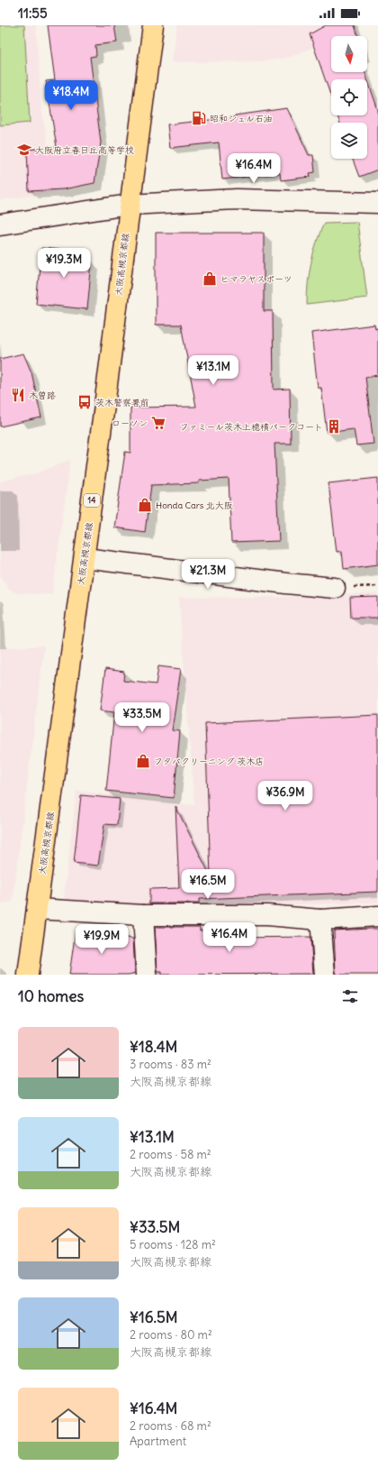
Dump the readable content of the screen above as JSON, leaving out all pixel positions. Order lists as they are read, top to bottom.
{
  "streets": {
    "main road": ["大阪高槻京都線", "14"]
  },
  "places": {
    "fuel station": ["昭和シェル石油"],
    "school or university": ["大阪府立春日丘高等学校"],
    "shop": ["ヒマラヤスポーツ", "Honda Cars 北大阪", "フタバクリーニング 茨木店"],
    "restaurant": ["木曽路"],
    "bus stop": ["茨木警察署前"],
    "supermarket": ["ローソン"],
    "building": ["ファミール茨木上穂積パークコート"]
  },
  "north": "bottom",
  "page": {
    "status": "11:55",
    "price": [
      "¥18.4M",
      "¥16.4M",
      "¥19.3M",
      "¥13.1M",
      "¥21.3M",
      "¥33.5M",
      "¥36.9M",
      "¥16.5M",
      "¥16.4M",
      "¥19.9M"
    ],
    "heading": "10 homes",
    "list": [
      {
        "name": "¥18.4M",
        "note": "3 rooms · 83 m² · 大阪高槻京都線"
      },
      {
        "name": "¥13.1M",
        "note": "2 rooms · 58 m² · 大阪高槻京都線"
      },
      {
        "name": "¥33.5M",
        "note": "5 rooms · 128 m² · 大阪高槻京都線"
      },
      {
        "name": "¥16.5M",
        "note": "2 rooms · 80 m² · 大阪高槻京都線"
      },
      {
        "name": "¥16.4M",
        "note": "2 rooms · 68 m² · Apartment"
      }
    ]
  }
}
